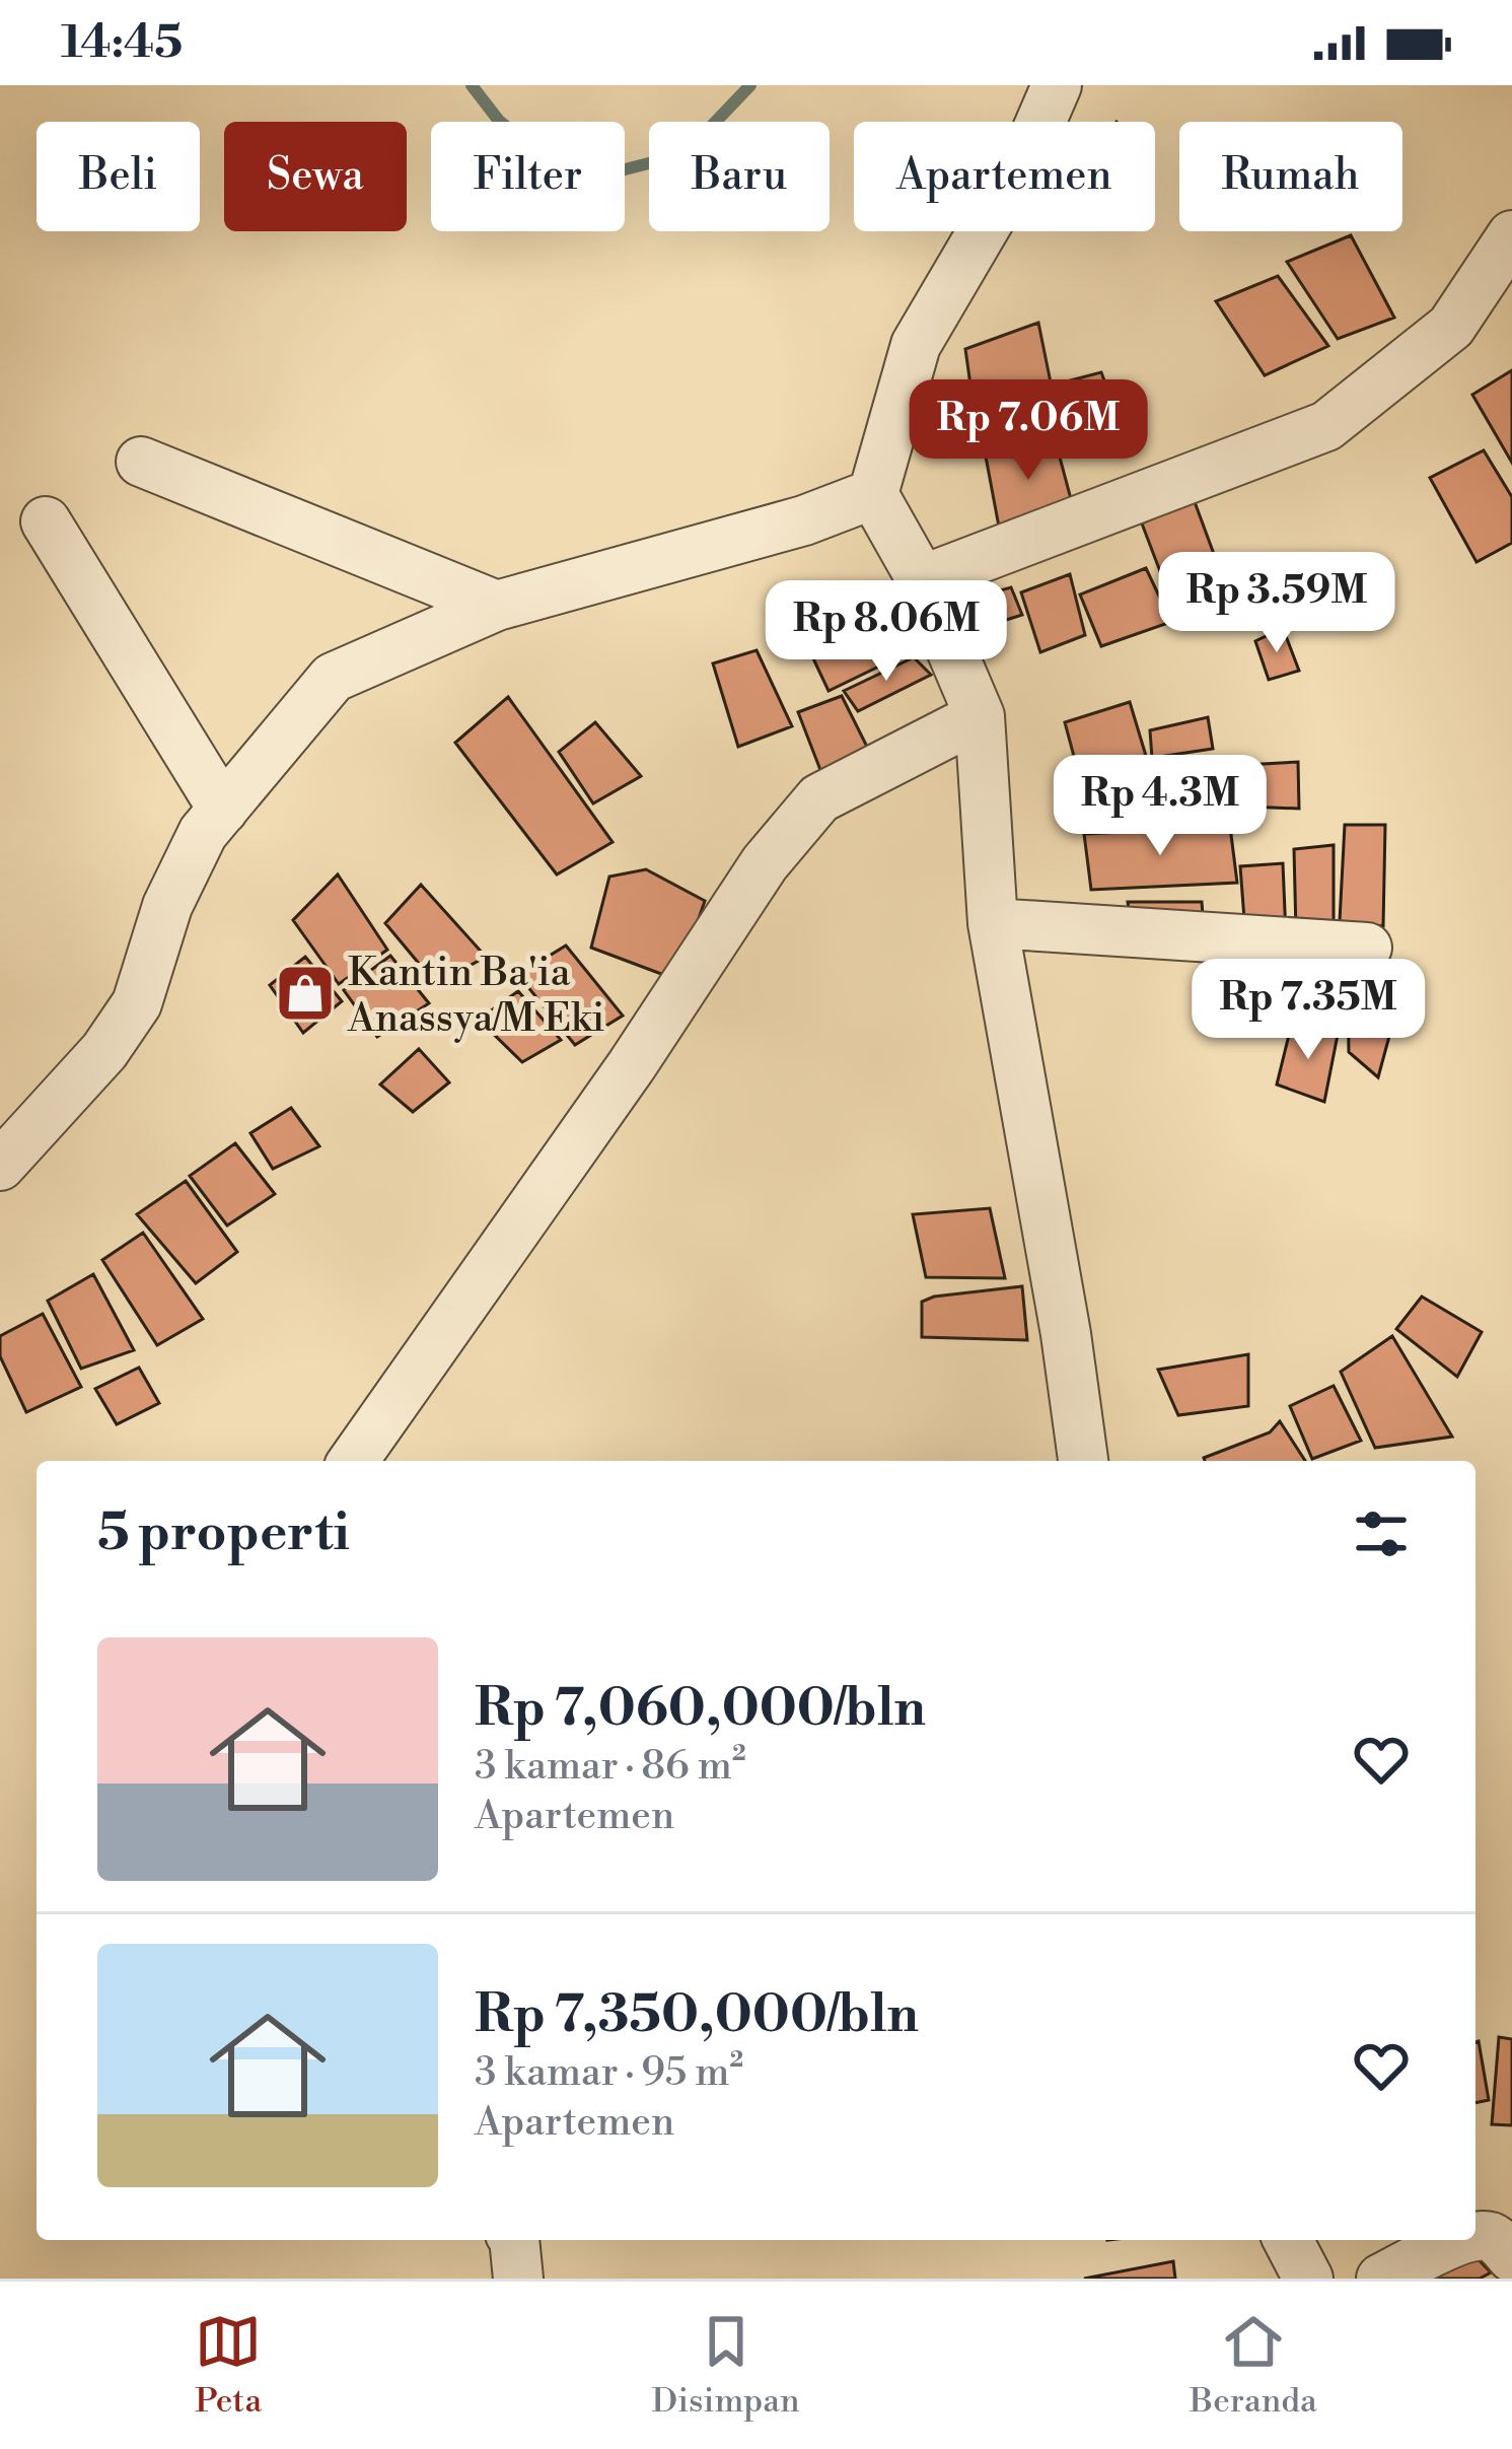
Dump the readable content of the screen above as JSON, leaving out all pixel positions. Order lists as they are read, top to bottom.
{
  "places": {
    "shop": ["Kantin Ba'ia Anassya/M Eki"]
  },
  "page": {
    "status": "14:45",
    "chip": [
      "Beli",
      "Sewa",
      "Filter",
      "Baru",
      "Apartemen",
      "Rumah"
    ],
    "price": [
      "Rp 7.06M",
      "Rp 3.59M",
      "Rp 8.06M",
      "Rp 4.3M",
      "Rp 7.35M"
    ],
    "heading": "5 properti",
    "list": [
      {
        "name": "Rp 7,060,000/bln",
        "note": "3 kamar · 86 m² · Apartemen"
      },
      {
        "name": "Rp 7,350,000/bln",
        "note": "3 kamar · 95 m² · Apartemen"
      }
    ],
    "tabs": ["Peta", "Disimpan", "Beranda"]
  }
}
